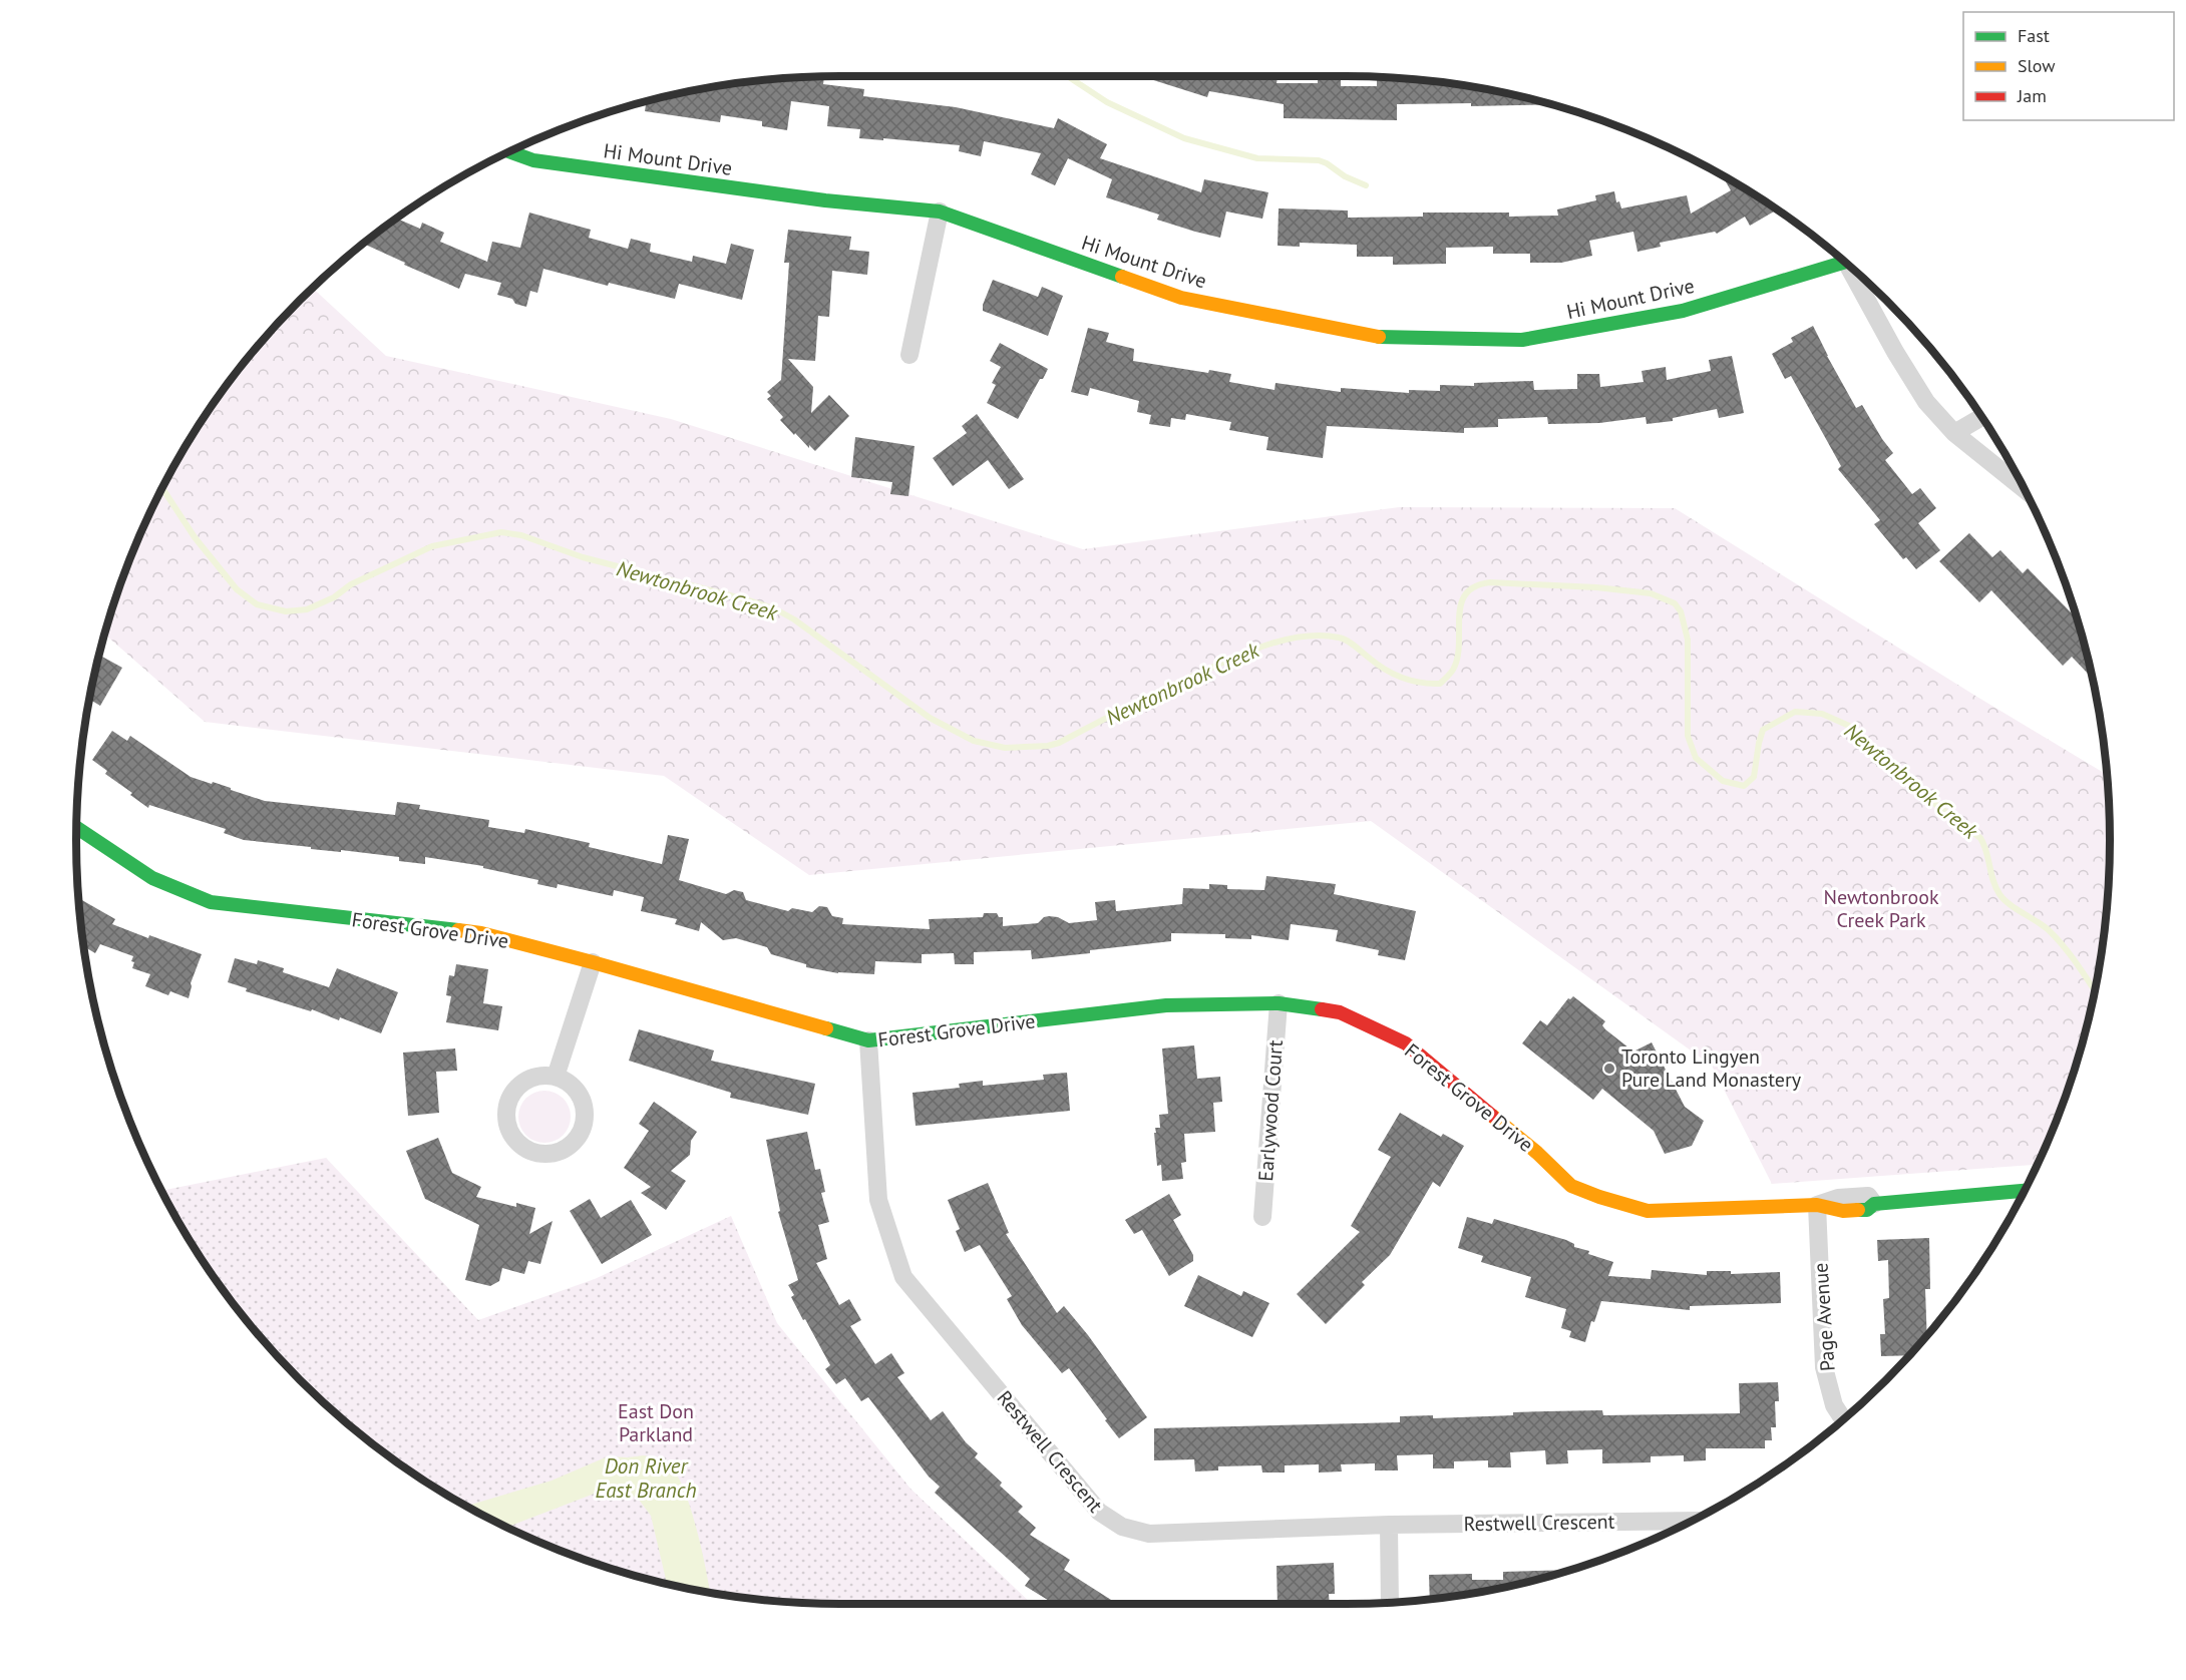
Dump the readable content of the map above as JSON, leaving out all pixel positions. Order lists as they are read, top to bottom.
{
  "streets": {
    "street": [
      "Hi Mount Drive",
      "Forest Grove Drive",
      "Earlywood Court",
      "Page Avenue",
      "Restwell Crescent"
    ]
  },
  "crossings": [
    ["Forest Grove Drive", "Earlywood Court"],
    ["Forest Grove Drive", "Page Avenue"],
    ["Forest Grove Drive", "Restwell Crescent"]
  ],
  "water": ["Newtonbrook Creek", "Don River East Branch"],
  "parks": ["Newtonbrook Creek Park", "East Don Parkland"],
  "places": ["Toronto Lingyen Pure Land Monastery"],
  "legend": ["Fast", "Slow", "Jam"]
}
